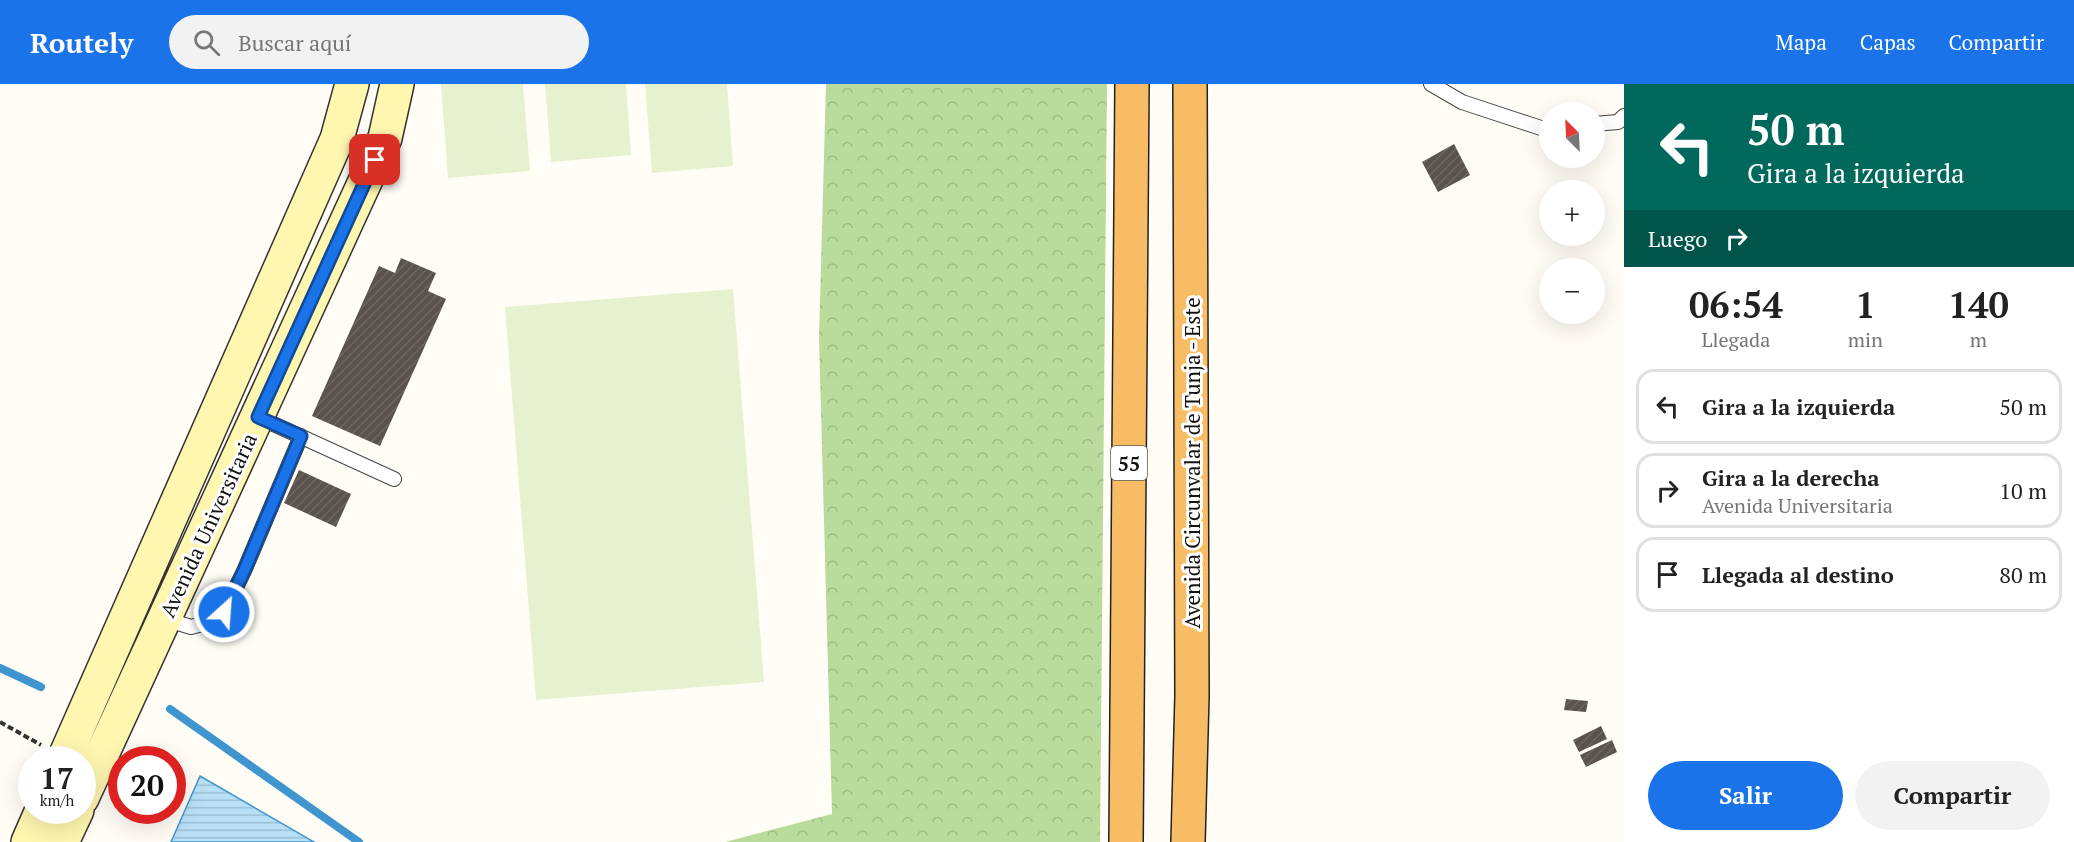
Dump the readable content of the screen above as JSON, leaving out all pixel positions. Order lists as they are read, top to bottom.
{
  "streets": {
    "highway": ["55", "Avenida Circunvalar de Tunja - Este"],
    "main road": ["Avenida Universitaria"]
  },
  "north": "top left",
  "page": {
    "header": "Routely",
    "search": "Buscar aquí",
    "nav": ["Mapa", "Capas", "Compartir"],
    "turn": ["50 m", "Gira a la izquierda"],
    "map_buttons": ["+", "−"],
    "then": "Luego",
    "eta": [
      "06:54",
      "Llegada",
      "1",
      "min",
      "140",
      "m"
    ],
    "list": [
      {
        "name": "Gira a la izquierda",
        "value": "50 m"
      },
      {
        "name": "Gira a la derecha",
        "note": "Avenida Universitaria",
        "value": "10 m"
      },
      {
        "name": "Llegada al destino",
        "value": "80 m"
      }
    ],
    "speed": "17 km/h",
    "limit": "20",
    "buttons": ["Salir", "Compartir"]
  }
}
